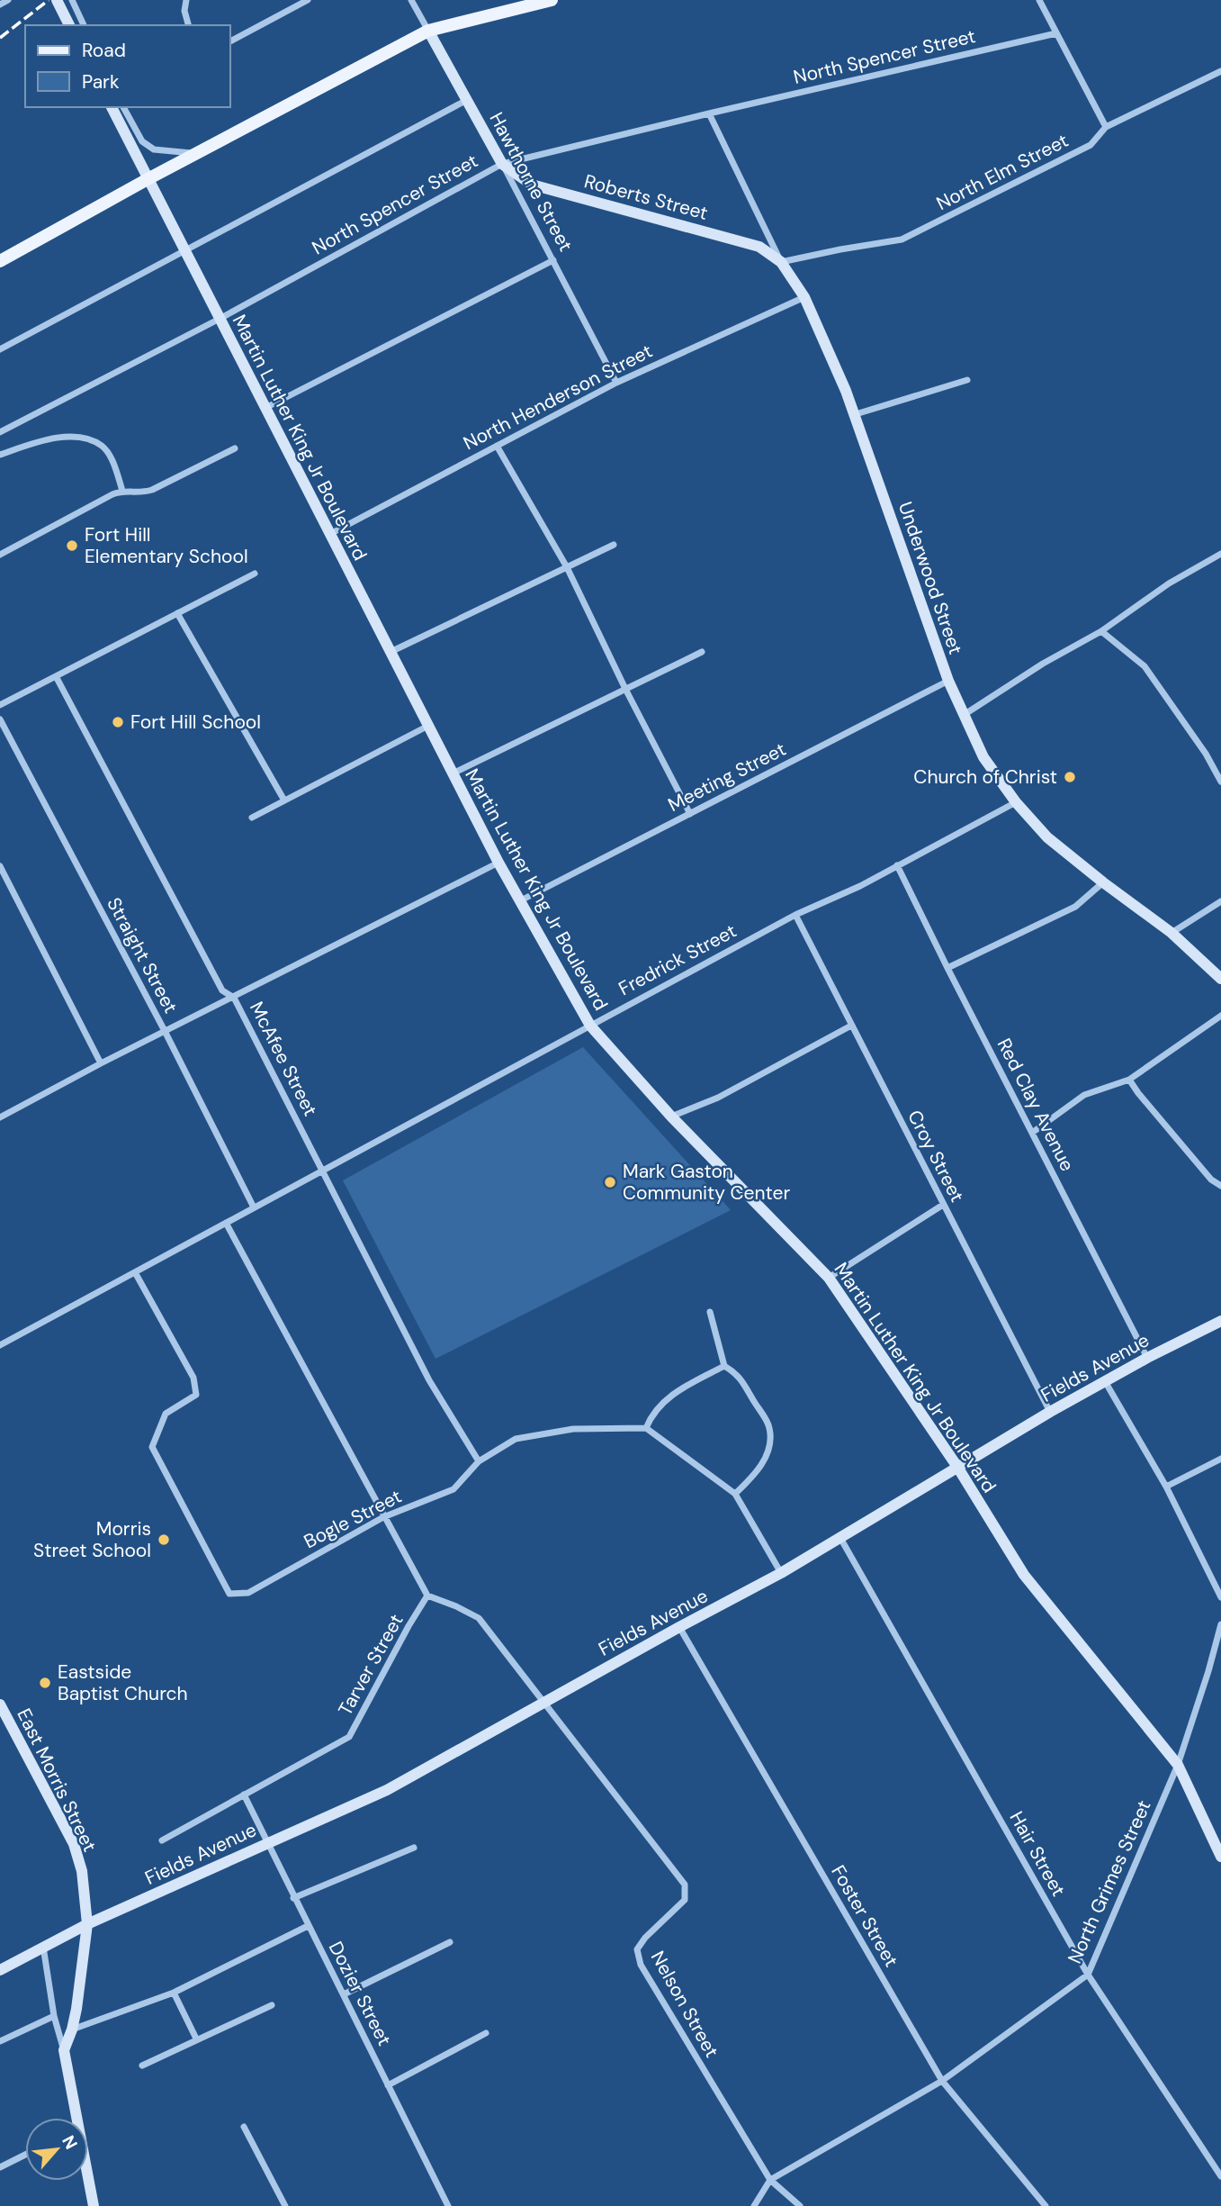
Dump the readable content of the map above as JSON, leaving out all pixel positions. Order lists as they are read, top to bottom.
{
  "streets": {
    "street": [
      "North Spencer Street",
      "North Elm Street",
      "Hawthorne Street",
      "Roberts Street",
      "North Henderson Street",
      "Martin Luther King Jr Boulevard",
      "Underwood Street",
      "Meeting Street",
      "Straight Street",
      "Fredrick Street",
      "McAfee Street",
      "Red Clay Avenue",
      "Croy Street",
      "Fields Avenue",
      "Bogle Street",
      "Tarver Street",
      "East Morris Street",
      "Hair Street",
      "North Grimes Street",
      "Foster Street",
      "Dozier Street",
      "Nelson Street"
    ]
  },
  "crossings": [
    ["North Spencer Street", "Hawthorne Street"],
    ["North Spencer Street", "Roberts Street"],
    ["North Spencer Street", "Martin Luther King Jr Boulevard"],
    ["North Spencer Street", "Underwood Street"],
    ["North Elm Street", "Roberts Street"],
    ["North Elm Street", "Underwood Street"],
    ["Hawthorne Street", "Roberts Street"],
    ["Hawthorne Street", "North Henderson Street"],
    ["Roberts Street", "Underwood Street"],
    ["North Henderson Street", "Martin Luther King Jr Boulevard"],
    ["North Henderson Street", "Underwood Street"],
    ["Martin Luther King Jr Boulevard", "Meeting Street"],
    ["Martin Luther King Jr Boulevard", "Fredrick Street"],
    ["Martin Luther King Jr Boulevard", "Fields Avenue"],
    ["Martin Luther King Jr Boulevard", "North Grimes Street"],
    ["Underwood Street", "Meeting Street"],
    ["Underwood Street", "Fredrick Street"],
    ["Straight Street", "Fredrick Street"],
    ["Fredrick Street", "McAfee Street"],
    ["Fredrick Street", "Red Clay Avenue"],
    ["Fredrick Street", "Croy Street"],
    ["Fredrick Street", "Bogle Street"],
    ["McAfee Street", "Bogle Street"],
    ["Red Clay Avenue", "Fields Avenue"],
    ["Croy Street", "Fields Avenue"],
    ["Fields Avenue", "East Morris Street"],
    ["Fields Avenue", "Hair Street"],
    ["Fields Avenue", "Foster Street"],
    ["Fields Avenue", "Dozier Street"],
    ["Fields Avenue", "Nelson Street"],
    ["Tarver Street", "Dozier Street"],
    ["Hair Street", "North Grimes Street"],
    ["North Grimes Street", "Foster Street"],
    ["North Grimes Street", "Nelson Street"]
  ],
  "places": [
    "Fort Hill Elementary School",
    "Fort Hill School",
    "Church of Christ",
    "Mark Gaston Community Center",
    "Morris Street School",
    "Eastside Baptist Church"
  ],
  "legend": ["Road", "Park"],
  "north": "top right"
}
